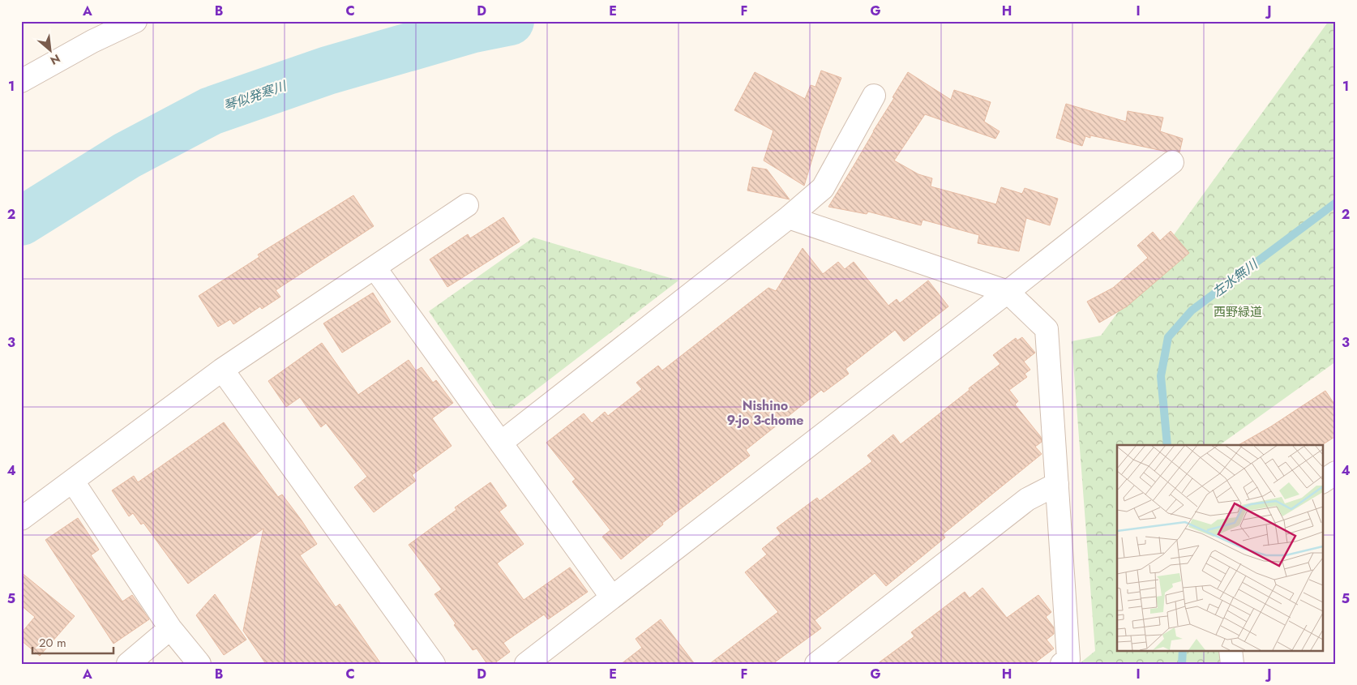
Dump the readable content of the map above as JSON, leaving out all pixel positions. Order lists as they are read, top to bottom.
{
  "districts": ["Nishino 9-jo 3-chome"],
  "water": ["琴似発寒川", "左水無川"],
  "parks": ["西野緑道"],
  "scale_bar": "20 m",
  "north": "bottom right",
  "grid": {
    "columns": [
      "A",
      "B",
      "C",
      "D",
      "E",
      "F",
      "G",
      "H",
      "I",
      "J"
    ],
    "rows": [
      "1",
      "2",
      "3",
      "4",
      "5"
    ]
  }
}
